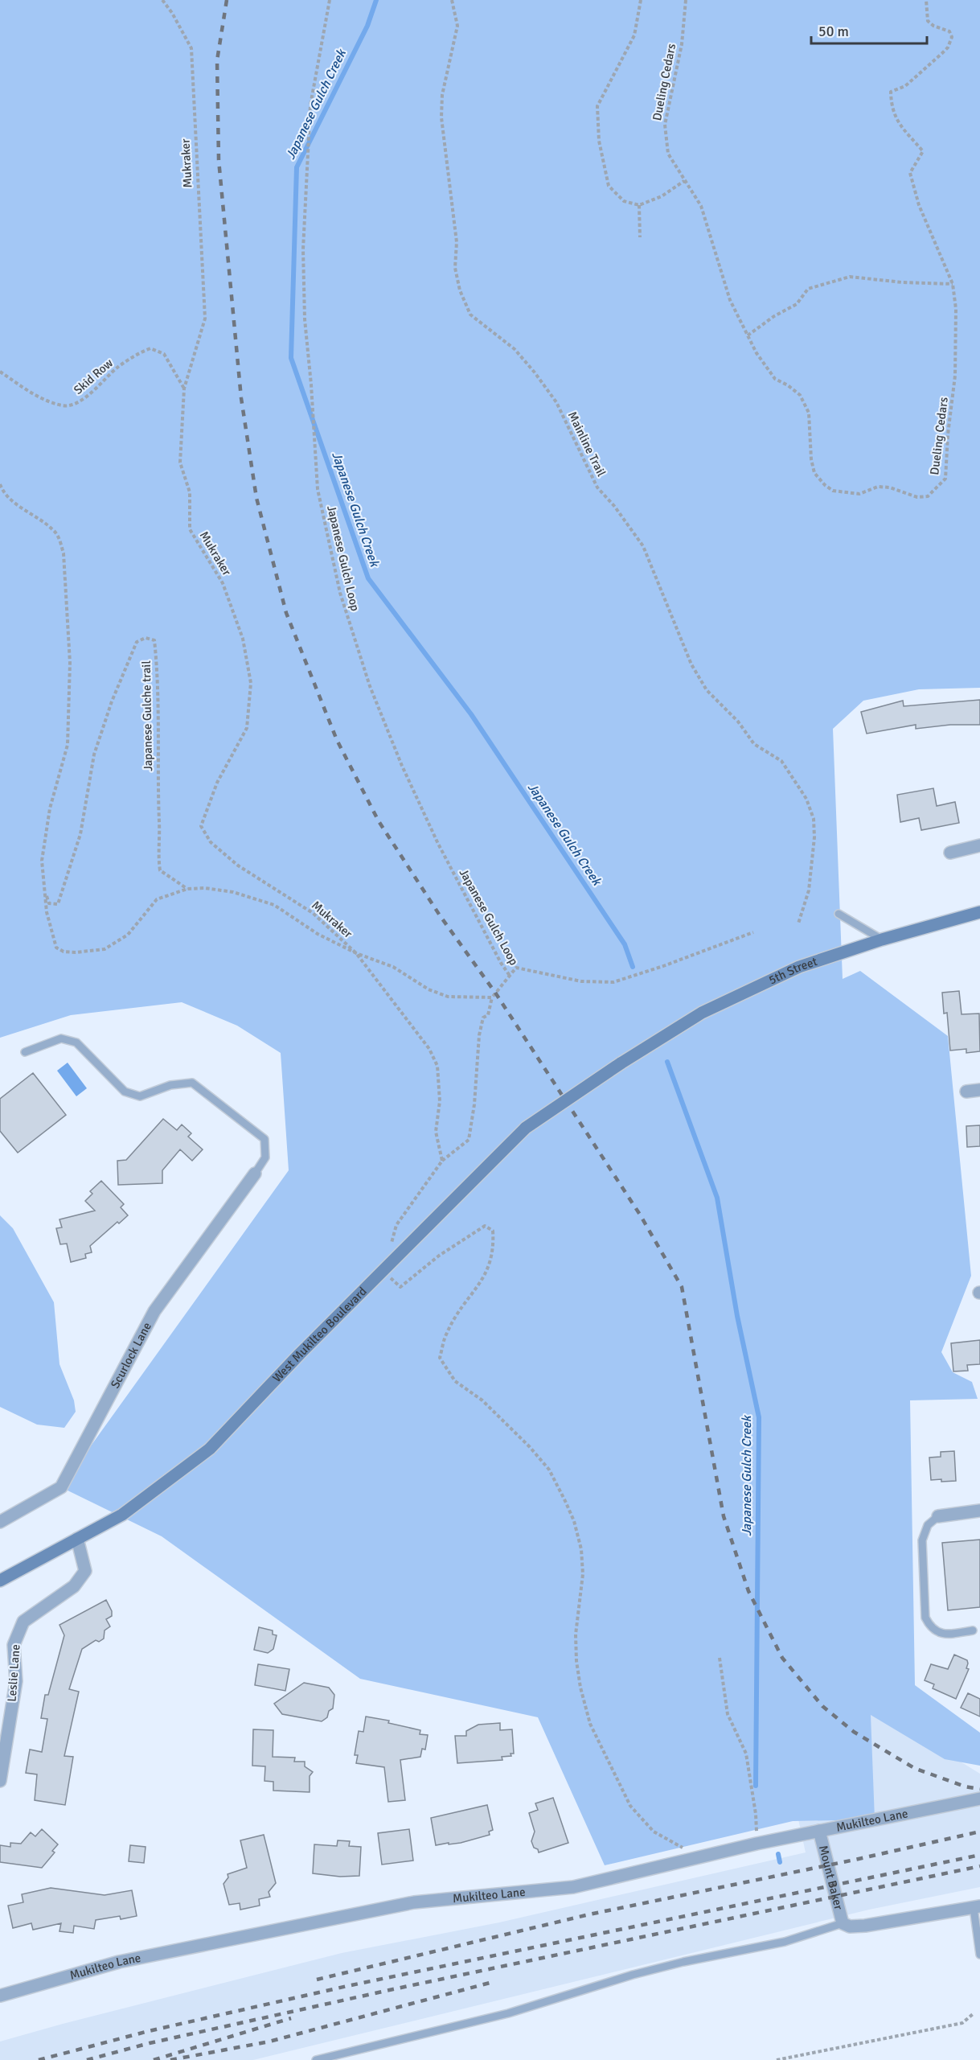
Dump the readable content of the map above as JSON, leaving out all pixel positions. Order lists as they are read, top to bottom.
{
  "streets": {
    "main road": ["5th Street", "West Mukilteo Boulevard"],
    "street": [
      "Scurlock Lane",
      "Leslie Lane",
      "Mukilteo Lane",
      "Mount Baker"
    ],
    "path": [
      "Dueling Cedars",
      "Mukraker",
      "Skid Row",
      "Mainline Trail",
      "Japanese Gulch Loop",
      "Japanese Gulche trail"
    ]
  },
  "crossings": [
    ["Mukraker", "Skid Row"],
    ["5th Street", "West Mukilteo Boulevard"],
    ["West Mukilteo Boulevard", "Leslie Lane"],
    ["Mukilteo Lane", "Mount Baker"]
  ],
  "water": ["Japanese Gulch Creek"],
  "scale_bar": "50 m"
}
